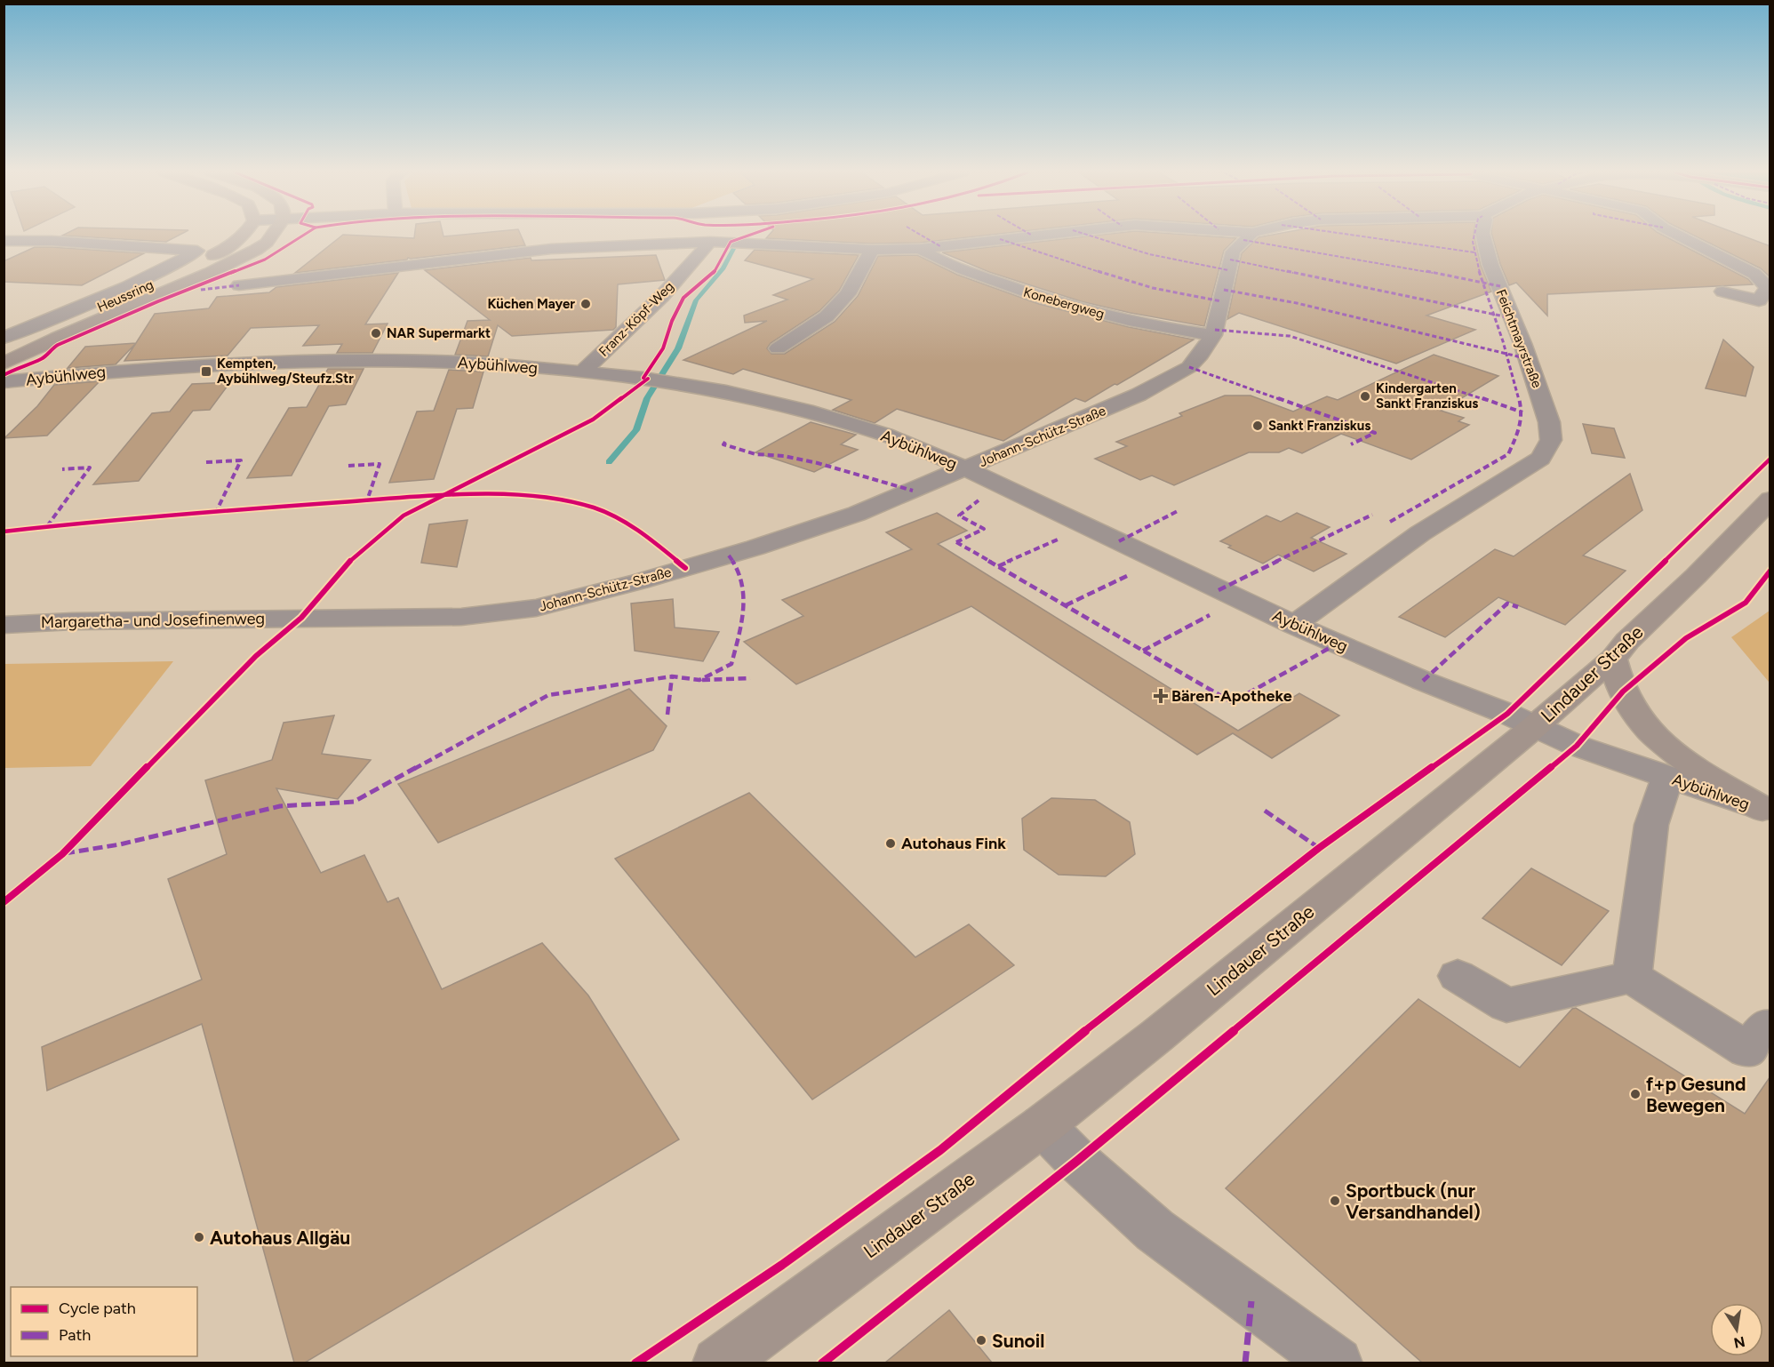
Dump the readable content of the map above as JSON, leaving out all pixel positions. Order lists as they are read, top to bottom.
{
  "streets": {
    "main road": ["Heussring", "Lindauer Straße"],
    "street": [
      "Konebergweg",
      "Franz-Köpf-Weg",
      "Feichtmayrstraße",
      "Aybühlweg",
      "Johann-Schütz-Straße",
      "Margaretha- und Josefinenweg"
    ]
  },
  "crossings": [
    ["Konebergweg", "Johann-Schütz-Straße"],
    ["Franz-Köpf-Weg", "Aybühlweg"],
    ["Feichtmayrstraße", "Aybühlweg"],
    ["Aybühlweg", "Johann-Schütz-Straße"],
    ["Aybühlweg", "Lindauer Straße"],
    ["Johann-Schütz-Straße", "Margaretha- und Josefinenweg"]
  ],
  "places": {
    "other": [
      "Küchen Mayer",
      "NAR Supermarkt",
      "Kindergarten Sankt Franziskus",
      "Sankt Franziskus",
      "Autohaus Fink",
      "f+p Gesund Bewegen",
      "Sportbuck (nur Versandhandel)",
      "Autohaus Allgäu",
      "Sunoil"
    ],
    "transit": ["Kempten, Aybühlweg/Steufz.Str"],
    "health": ["Bären-Apotheke"]
  },
  "legend": ["Cycle path", "Path"],
  "north": "bottom"
}
